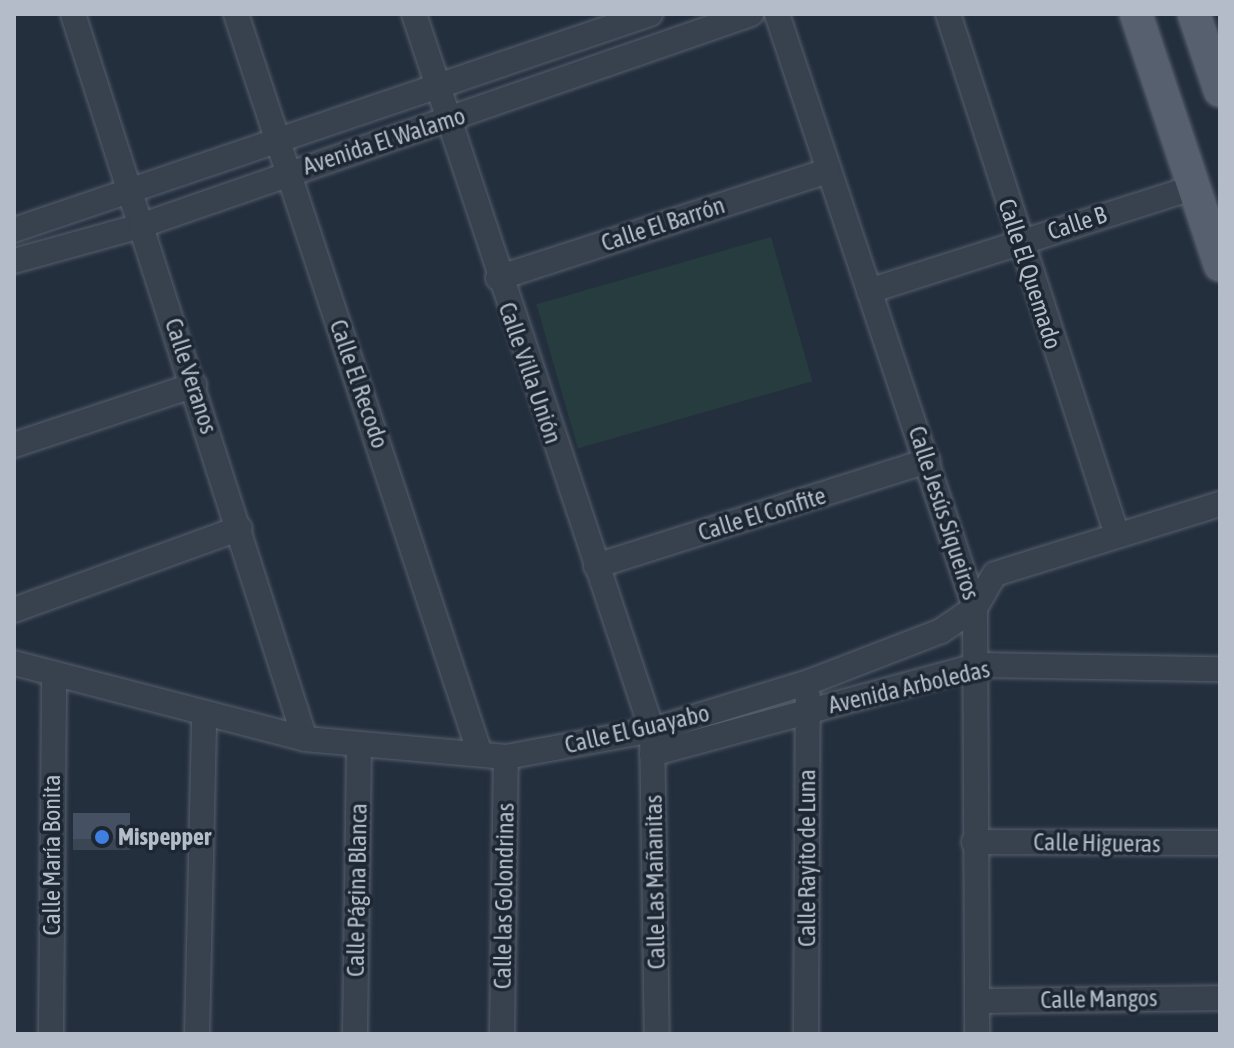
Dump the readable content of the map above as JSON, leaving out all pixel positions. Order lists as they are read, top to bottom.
{
  "streets": {
    "street": [
      "Avenida El Walamo",
      "Calle B",
      "Calle El Barrón",
      "Calle El Quemado",
      "Calle Villa Unión",
      "Calle Veranos",
      "Calle El Recodo",
      "Calle Jesús Siqueiros",
      "Calle El Confite",
      "Avenida Arboledas",
      "Calle El Guayabo",
      "Calle Higueras",
      "Calle María Bonita",
      "Calle Rayito de Luna",
      "Calle Las Mañanitas",
      "Calle Página Blanca",
      "Calle las Golondrinas",
      "Calle Mangos"
    ]
  },
  "crossings": [
    ["Avenida El Walamo", "Calle Villa Unión"],
    ["Avenida El Walamo", "Calle Veranos"],
    ["Avenida El Walamo", "Calle El Recodo"],
    ["Calle B", "Calle El Quemado"],
    ["Calle B", "Calle Jesús Siqueiros"],
    ["Calle El Barrón", "Calle Villa Unión"],
    ["Calle El Barrón", "Calle Jesús Siqueiros"],
    ["Calle El Quemado", "Calle El Guayabo"],
    ["Calle Villa Unión", "Calle El Confite"],
    ["Calle Villa Unión", "Calle El Guayabo"],
    ["Calle Villa Unión", "Calle Las Mañanitas"],
    ["Calle Veranos", "Calle El Guayabo"],
    ["Calle El Recodo", "Calle El Guayabo"],
    ["Calle Jesús Siqueiros", "Calle El Confite"],
    ["Calle Jesús Siqueiros", "Avenida Arboledas"],
    ["Calle Jesús Siqueiros", "Calle El Guayabo"],
    ["Calle Jesús Siqueiros", "Calle Higueras"],
    ["Calle Jesús Siqueiros", "Calle Mangos"],
    ["Avenida Arboledas", "Calle Rayito de Luna"],
    ["Avenida Arboledas", "Calle Las Mañanitas"],
    ["Calle El Guayabo", "Calle María Bonita"],
    ["Calle El Guayabo", "Calle Rayito de Luna"],
    ["Calle El Guayabo", "Calle Las Mañanitas"],
    ["Calle El Guayabo", "Calle Página Blanca"],
    ["Calle El Guayabo", "Calle las Golondrinas"]
  ],
  "places": ["Mispepper"]
}
